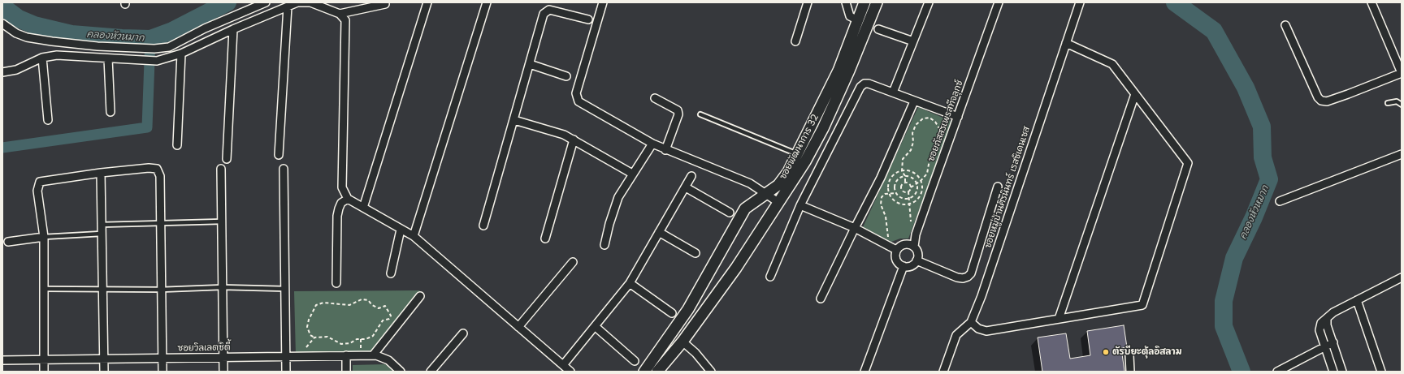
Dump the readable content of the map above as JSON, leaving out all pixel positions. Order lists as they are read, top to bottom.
{
  "streets": {
    "street": [
      "ซอยภัสสรเพรสทีจลุกซ์",
      "ซอยพัฒนาการ 32",
      "ซอยหมู่บ้านศิรนินทร์ เรสซิเดนเซส",
      "ซอยวิลเลตซิตี้"
    ]
  },
  "water": ["คลองหัวหมาก"],
  "places": ["ตัรบียะตุ้ลอิสลาม"]
}
